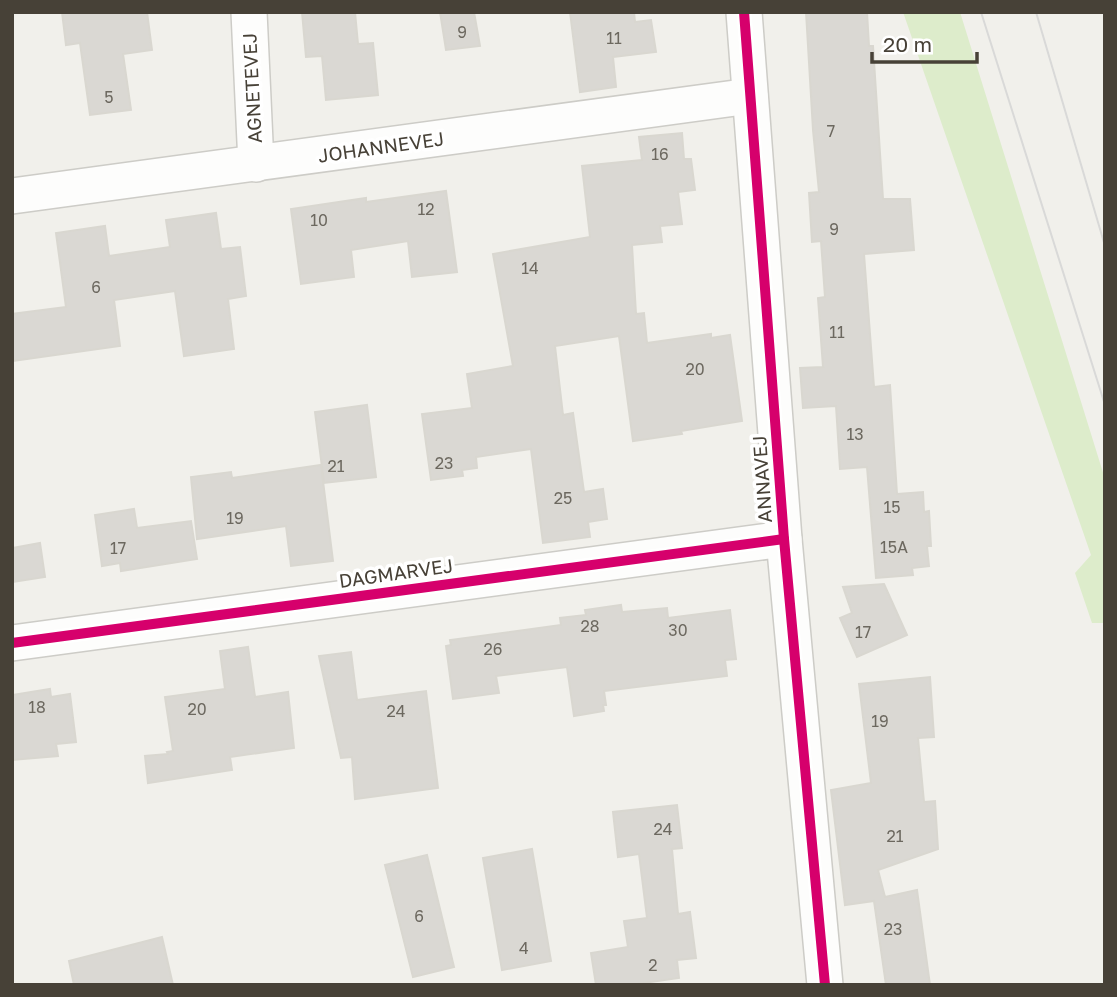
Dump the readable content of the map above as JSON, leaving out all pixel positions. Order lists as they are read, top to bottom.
{
  "streets": {
    "street": [
      "AGNETEVEJ",
      "JOHANNEVEJ",
      "ANNAVEJ",
      "DAGMARVEJ"
    ]
  },
  "crossings": [
    ["AGNETEVEJ", "JOHANNEVEJ"],
    ["JOHANNEVEJ", "ANNAVEJ"],
    ["ANNAVEJ", "DAGMARVEJ"]
  ],
  "house_numbers": [
    "9",
    "11",
    "5",
    "7",
    "16",
    "12",
    "10",
    "9",
    "14",
    "6",
    "11",
    "20",
    "13",
    "23",
    "21",
    "25",
    "15",
    "19",
    "15A",
    "17",
    "28",
    "30",
    "17",
    "26",
    "18",
    "20",
    "24",
    "19",
    "24",
    "21",
    "6",
    "23",
    "4",
    "2"
  ],
  "scale_bar": "20 m"
}
